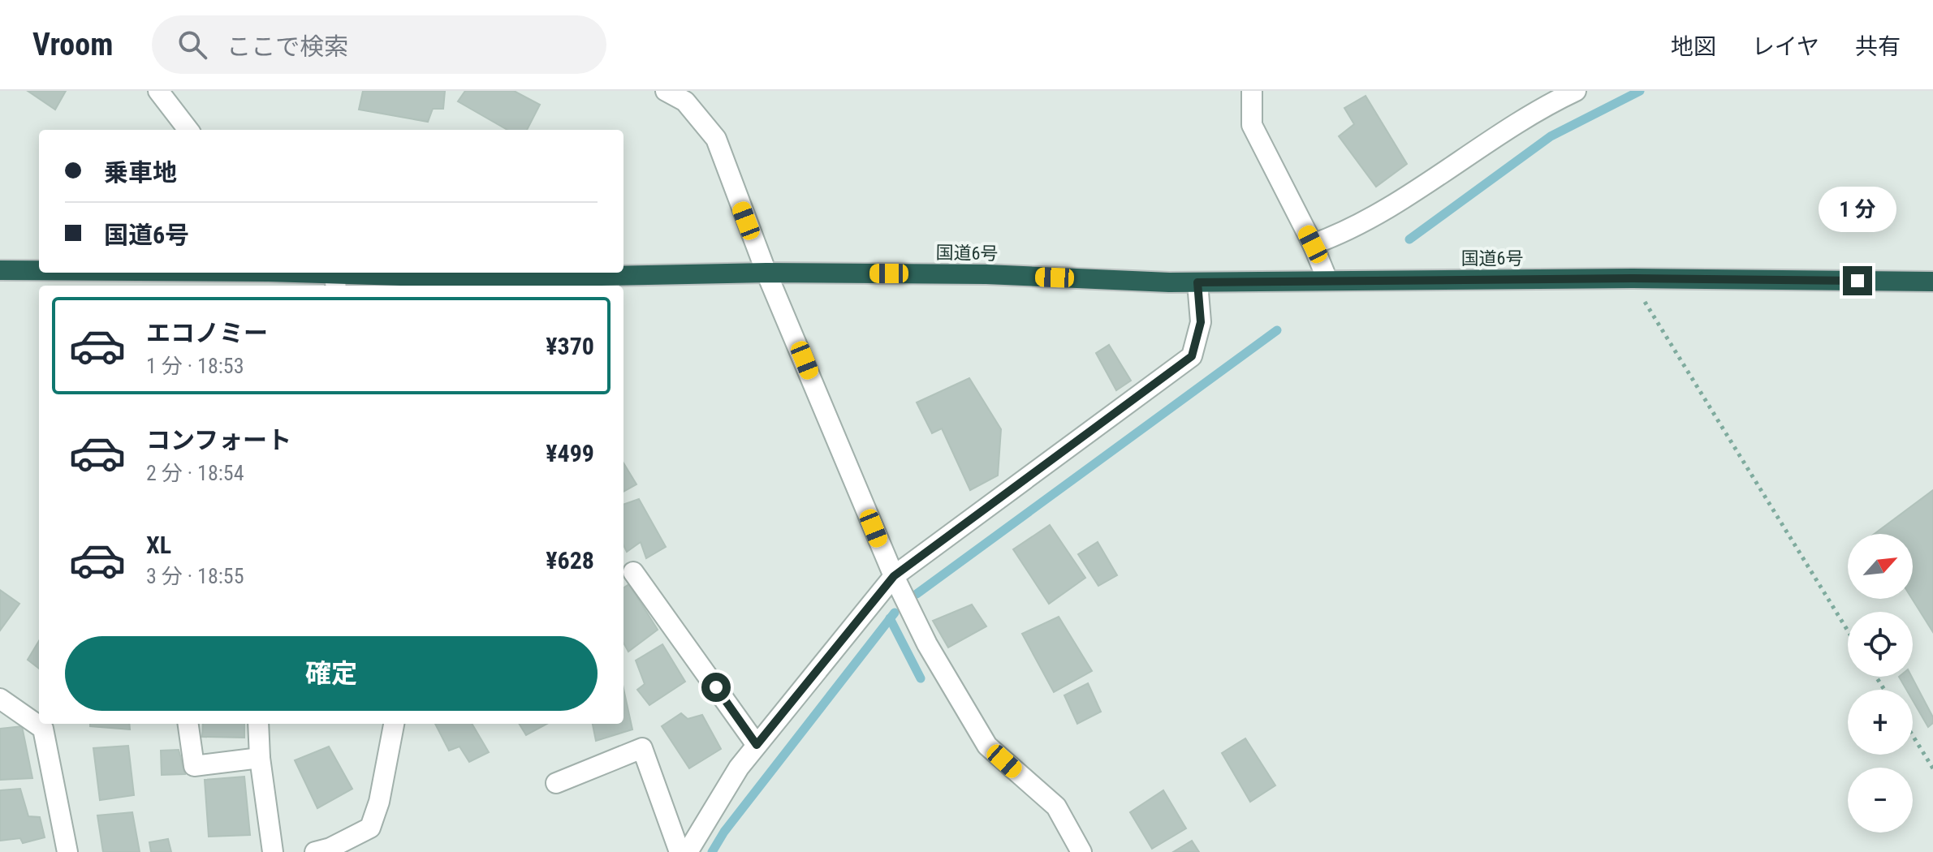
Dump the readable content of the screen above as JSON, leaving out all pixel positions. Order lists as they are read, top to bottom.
{
  "streets": {
    "highway": ["国道6号"]
  },
  "north": "top right",
  "page": {
    "header": "Vroom",
    "search": "ここで検索",
    "nav": ["地図", "レイヤ", "共有"],
    "banner": ["乗車地", "国道6号"],
    "bubble": "1 分",
    "list": [
      {
        "name": "エコノミー",
        "note": "1 分 · 18:53",
        "value": "¥370"
      },
      {
        "name": "コンフォート",
        "note": "2 分 · 18:54",
        "value": "¥499"
      },
      {
        "name": "XL",
        "note": "3 分 · 18:55",
        "value": "¥628"
      }
    ],
    "map_buttons": ["+", "−"],
    "buttons": "確定"
  }
}
